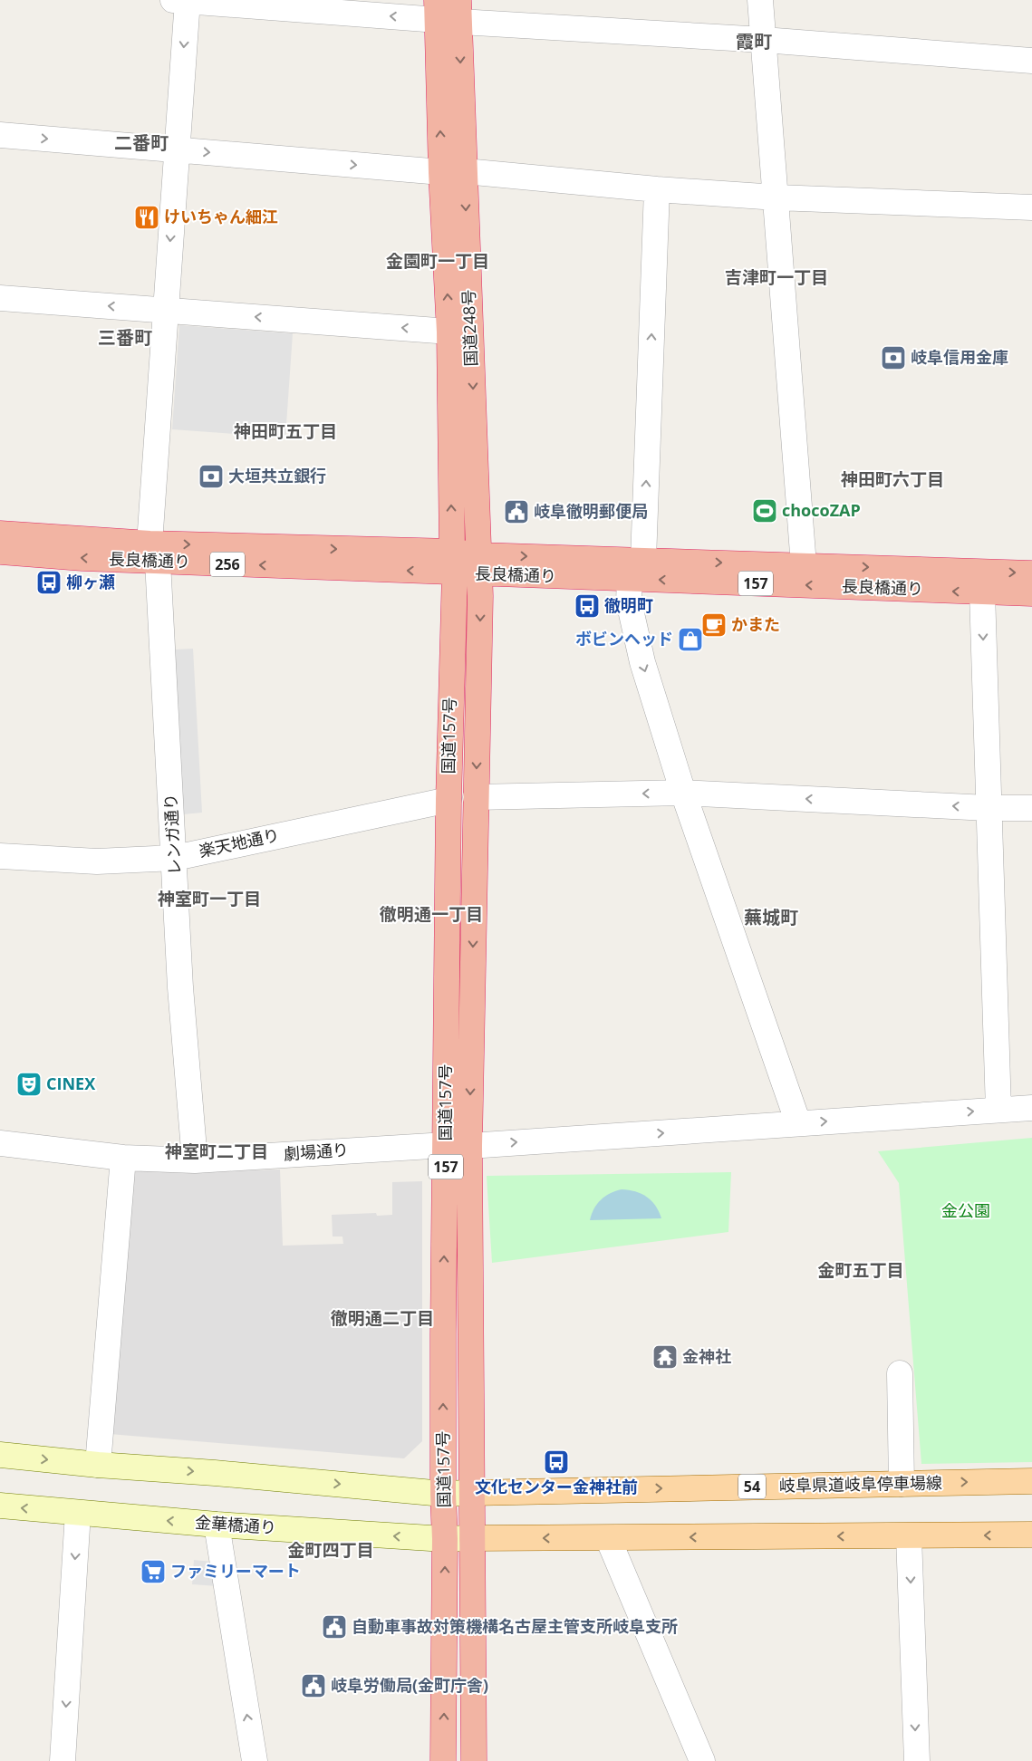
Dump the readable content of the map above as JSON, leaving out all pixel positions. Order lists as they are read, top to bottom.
{
  "streets": {
    "highway": [
      "国道248号",
      "長良橋通り",
      "256",
      "157",
      "国道157号"
    ],
    "main road": ["岐阜県道岐阜停車場線", "54", "金華橋通り"],
    "street": ["レンガ通り", "楽天地通り", "劇場通り"]
  },
  "crossings": [
    ["国道248号", "長良橋通り"],
    ["国道248号", "国道157号"],
    ["長良橋通り", "国道157号"],
    ["長良橋通り", "レンガ通り"],
    ["国道157号", "楽天地通り"],
    ["国道157号", "劇場通り"],
    ["国道157号", "岐阜県道岐阜停車場線"],
    ["国道157号", "金華橋通り"],
    ["レンガ通り", "楽天地通り"],
    ["レンガ通り", "劇場通り"]
  ],
  "one_way": ["劇場通り"],
  "districts": [
    "霞町",
    "二番町",
    "金園町一丁目",
    "吉津町一丁目",
    "三番町",
    "神田町五丁目",
    "神田町六丁目",
    "神室町一丁目",
    "徹明通一丁目",
    "蕪城町",
    "神室町二丁目",
    "金町五丁目",
    "徹明通二丁目",
    "金町四丁目"
  ],
  "parks": ["金公園"],
  "places": {
    "restaurant": ["けいちゃん細江"],
    "bank": ["岐阜信用金庫", "大垣共立銀行"],
    "sports": ["chocoZAP"],
    "public building": ["岐阜徹明郵便局", "自動車事故対策機構名古屋主管支所岐阜支所", "岐阜労働局(金町庁舎)"],
    "bus stop": ["柳ヶ瀬", "徹明町", "文化センター金神社前"],
    "cafe": ["かまた"],
    "shop": ["ボビンヘッド"],
    "theatre": ["CINEX"],
    "temple": ["金神社"],
    "supermarket": ["ファミリーマート"]
  }
}
